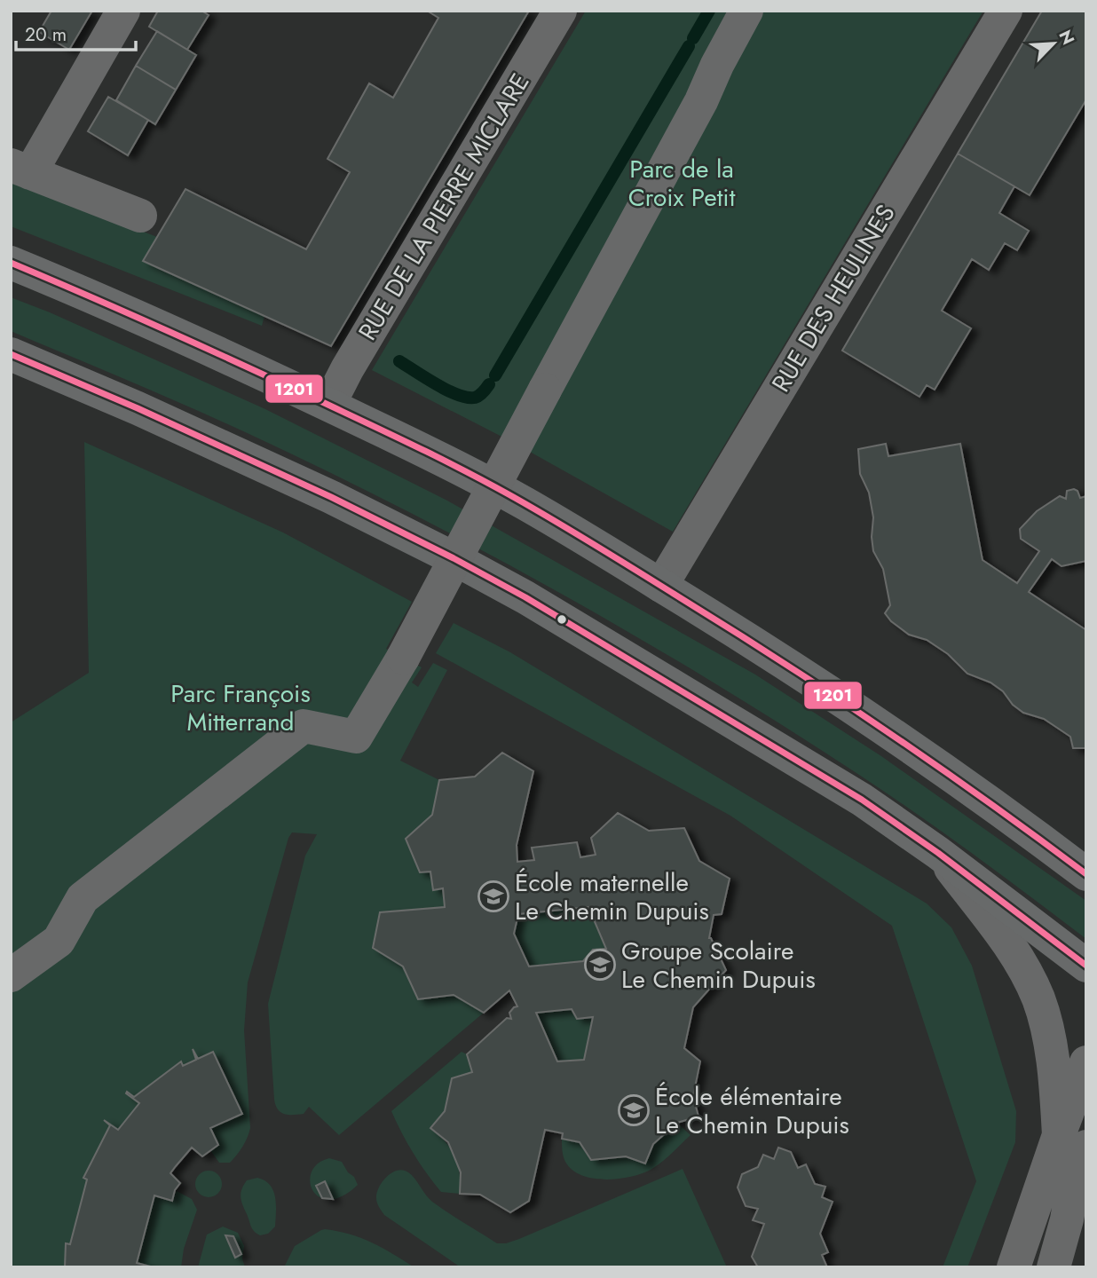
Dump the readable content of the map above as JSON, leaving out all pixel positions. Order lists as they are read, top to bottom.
{
  "streets": {
    "street": ["RUE DE LA PIERRE MICLARE", "RUE DES HEULINES"]
  },
  "parks": ["Parc de la Croix Petit", "Parc François Mitterrand"],
  "places": {
    "school or university": ["École maternelle Le Chemin Dupuis", "Groupe Scolaire Le Chemin Dupuis", "École élémentaire Le Chemin Dupuis"]
  },
  "lines": ["transit line 1201"],
  "scale_bar": "20 m",
  "north": "top right"
}
